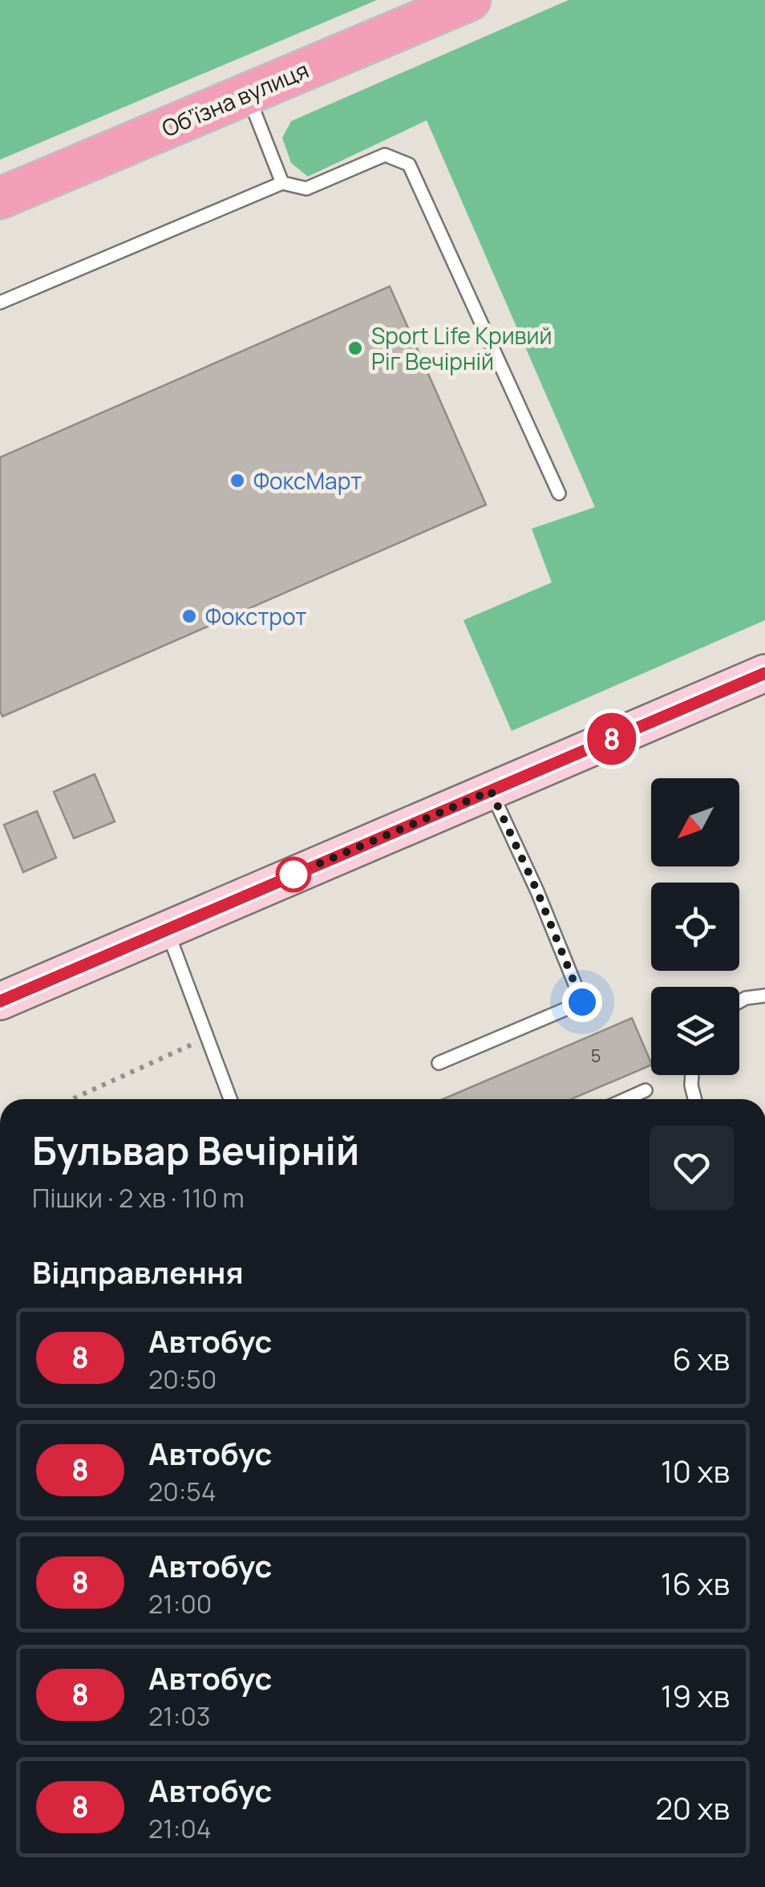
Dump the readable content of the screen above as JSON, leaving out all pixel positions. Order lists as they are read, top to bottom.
{
  "streets": {
    "main road": ["Обʼїзна вулиця"]
  },
  "places": ["Sport Life Кривий Ріг Вечірній", "ФоксМарт", "Фокстрот"],
  "lines": ["bus line 8"],
  "house_numbers": ["5"],
  "north": "bottom left",
  "page": {
    "on_map": "8",
    "heading": [
      ["Бульвар Вечірній", "Пішки · 2 хв · 110 m"],
      "Відправлення"
    ],
    "list": [
      {
        "mark": "8",
        "name": "Автобус",
        "note": "20:50",
        "value": "6 хв"
      },
      {
        "mark": "8",
        "name": "Автобус",
        "note": "20:54",
        "value": "10 хв"
      },
      {
        "mark": "8",
        "name": "Автобус",
        "note": "21:00",
        "value": "16 хв"
      },
      {
        "mark": "8",
        "name": "Автобус",
        "note": "21:03",
        "value": "19 хв"
      },
      {
        "mark": "8",
        "name": "Автобус",
        "note": "21:04",
        "value": "20 хв"
      }
    ]
  }
}
